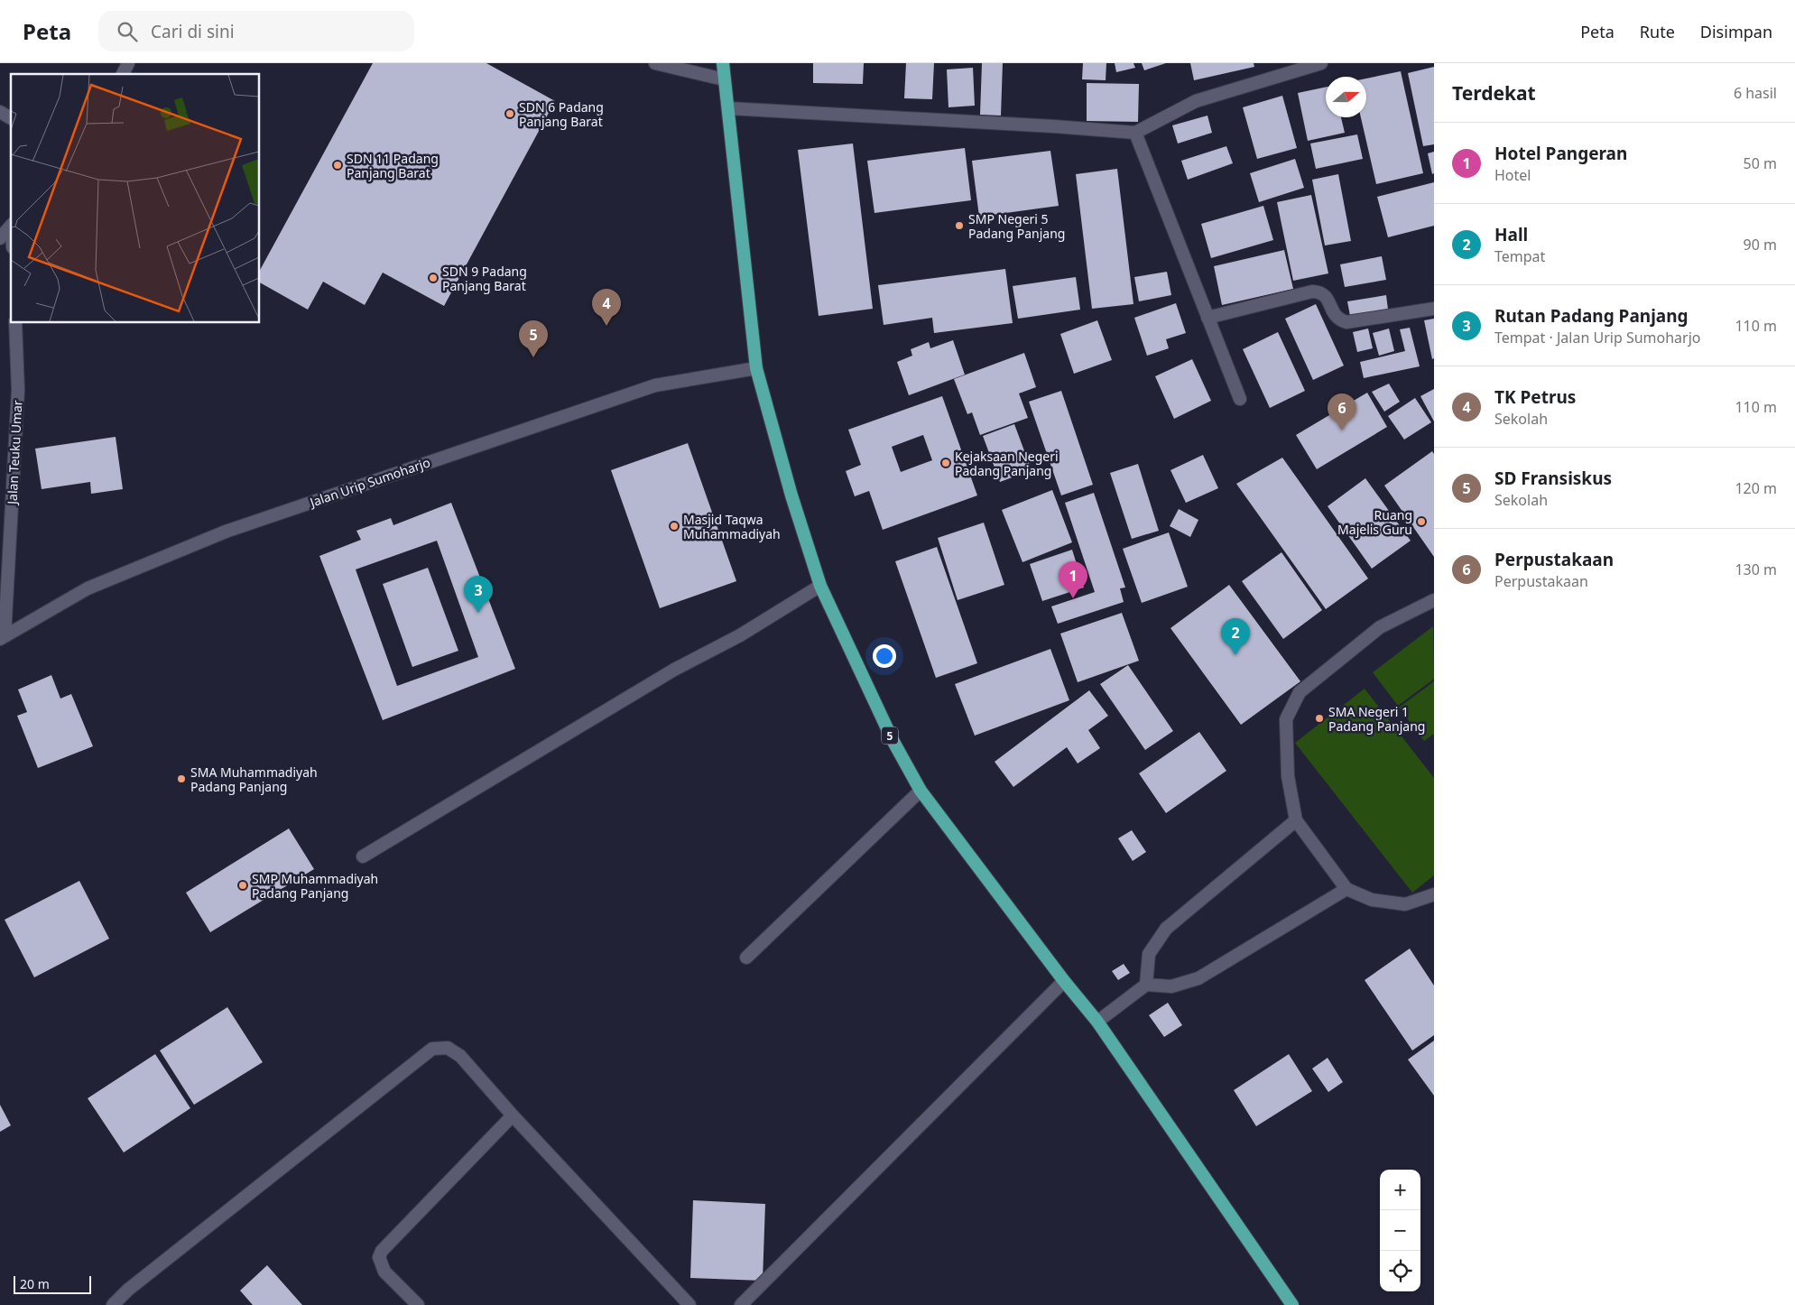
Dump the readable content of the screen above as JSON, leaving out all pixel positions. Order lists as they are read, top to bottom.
{
  "streets": {
    "highway": ["5"],
    "street": ["Jalan Teuku Umar", "Jalan Urip Sumoharjo"]
  },
  "crossings": [
    ["Jalan Teuku Umar", "Jalan Urip Sumoharjo"],
    ["Jalan Urip Sumoharjo", "5"]
  ],
  "places": [
    "SDN 6 Padang Panjang Barat",
    "SDN 11 Padang Panjang Barat",
    "SMP Negeri 5 Padang Panjang",
    "SDN 9 Padang Panjang Barat",
    "Kejaksaan Negeri Padang Panjang",
    "Ruang Majelis Guru",
    "Masjid Taqwa Muhammadiyah",
    "SMA Negeri 1 Padang Panjang",
    "SMA Muhammadiyah Padang Panjang",
    "SMP Muhammadiyah Padang Panjang"
  ],
  "scale_bar": "20 m",
  "north": "right",
  "page": {
    "header": "Peta",
    "search": "Cari di sini",
    "nav": ["Peta", "Rute", "Disimpan"],
    "heading": ["Terdekat", "6 hasil"],
    "list": [
      {
        "mark": "1",
        "name": "Hotel Pangeran",
        "note": "Hotel",
        "value": "50 m"
      },
      {
        "mark": "2",
        "name": "Hall",
        "note": "Tempat",
        "value": "90 m"
      },
      {
        "mark": "3",
        "name": "Rutan Padang Panjang",
        "note": "Tempat · Jalan Urip Sumoharjo",
        "value": "110 m"
      },
      {
        "mark": "4",
        "name": "TK Petrus",
        "note": "Sekolah",
        "value": "110 m"
      },
      {
        "mark": "5",
        "name": "SD Fransiskus",
        "note": "Sekolah",
        "value": "120 m"
      },
      {
        "mark": "6",
        "name": "Perpustakaan",
        "note": "Perpustakaan",
        "value": "130 m"
      }
    ],
    "pins": [
      "4",
      "5",
      "6",
      "1",
      "3",
      "2"
    ],
    "map_buttons": ["+", "−"],
    "scale": "20 m"
  }
}
